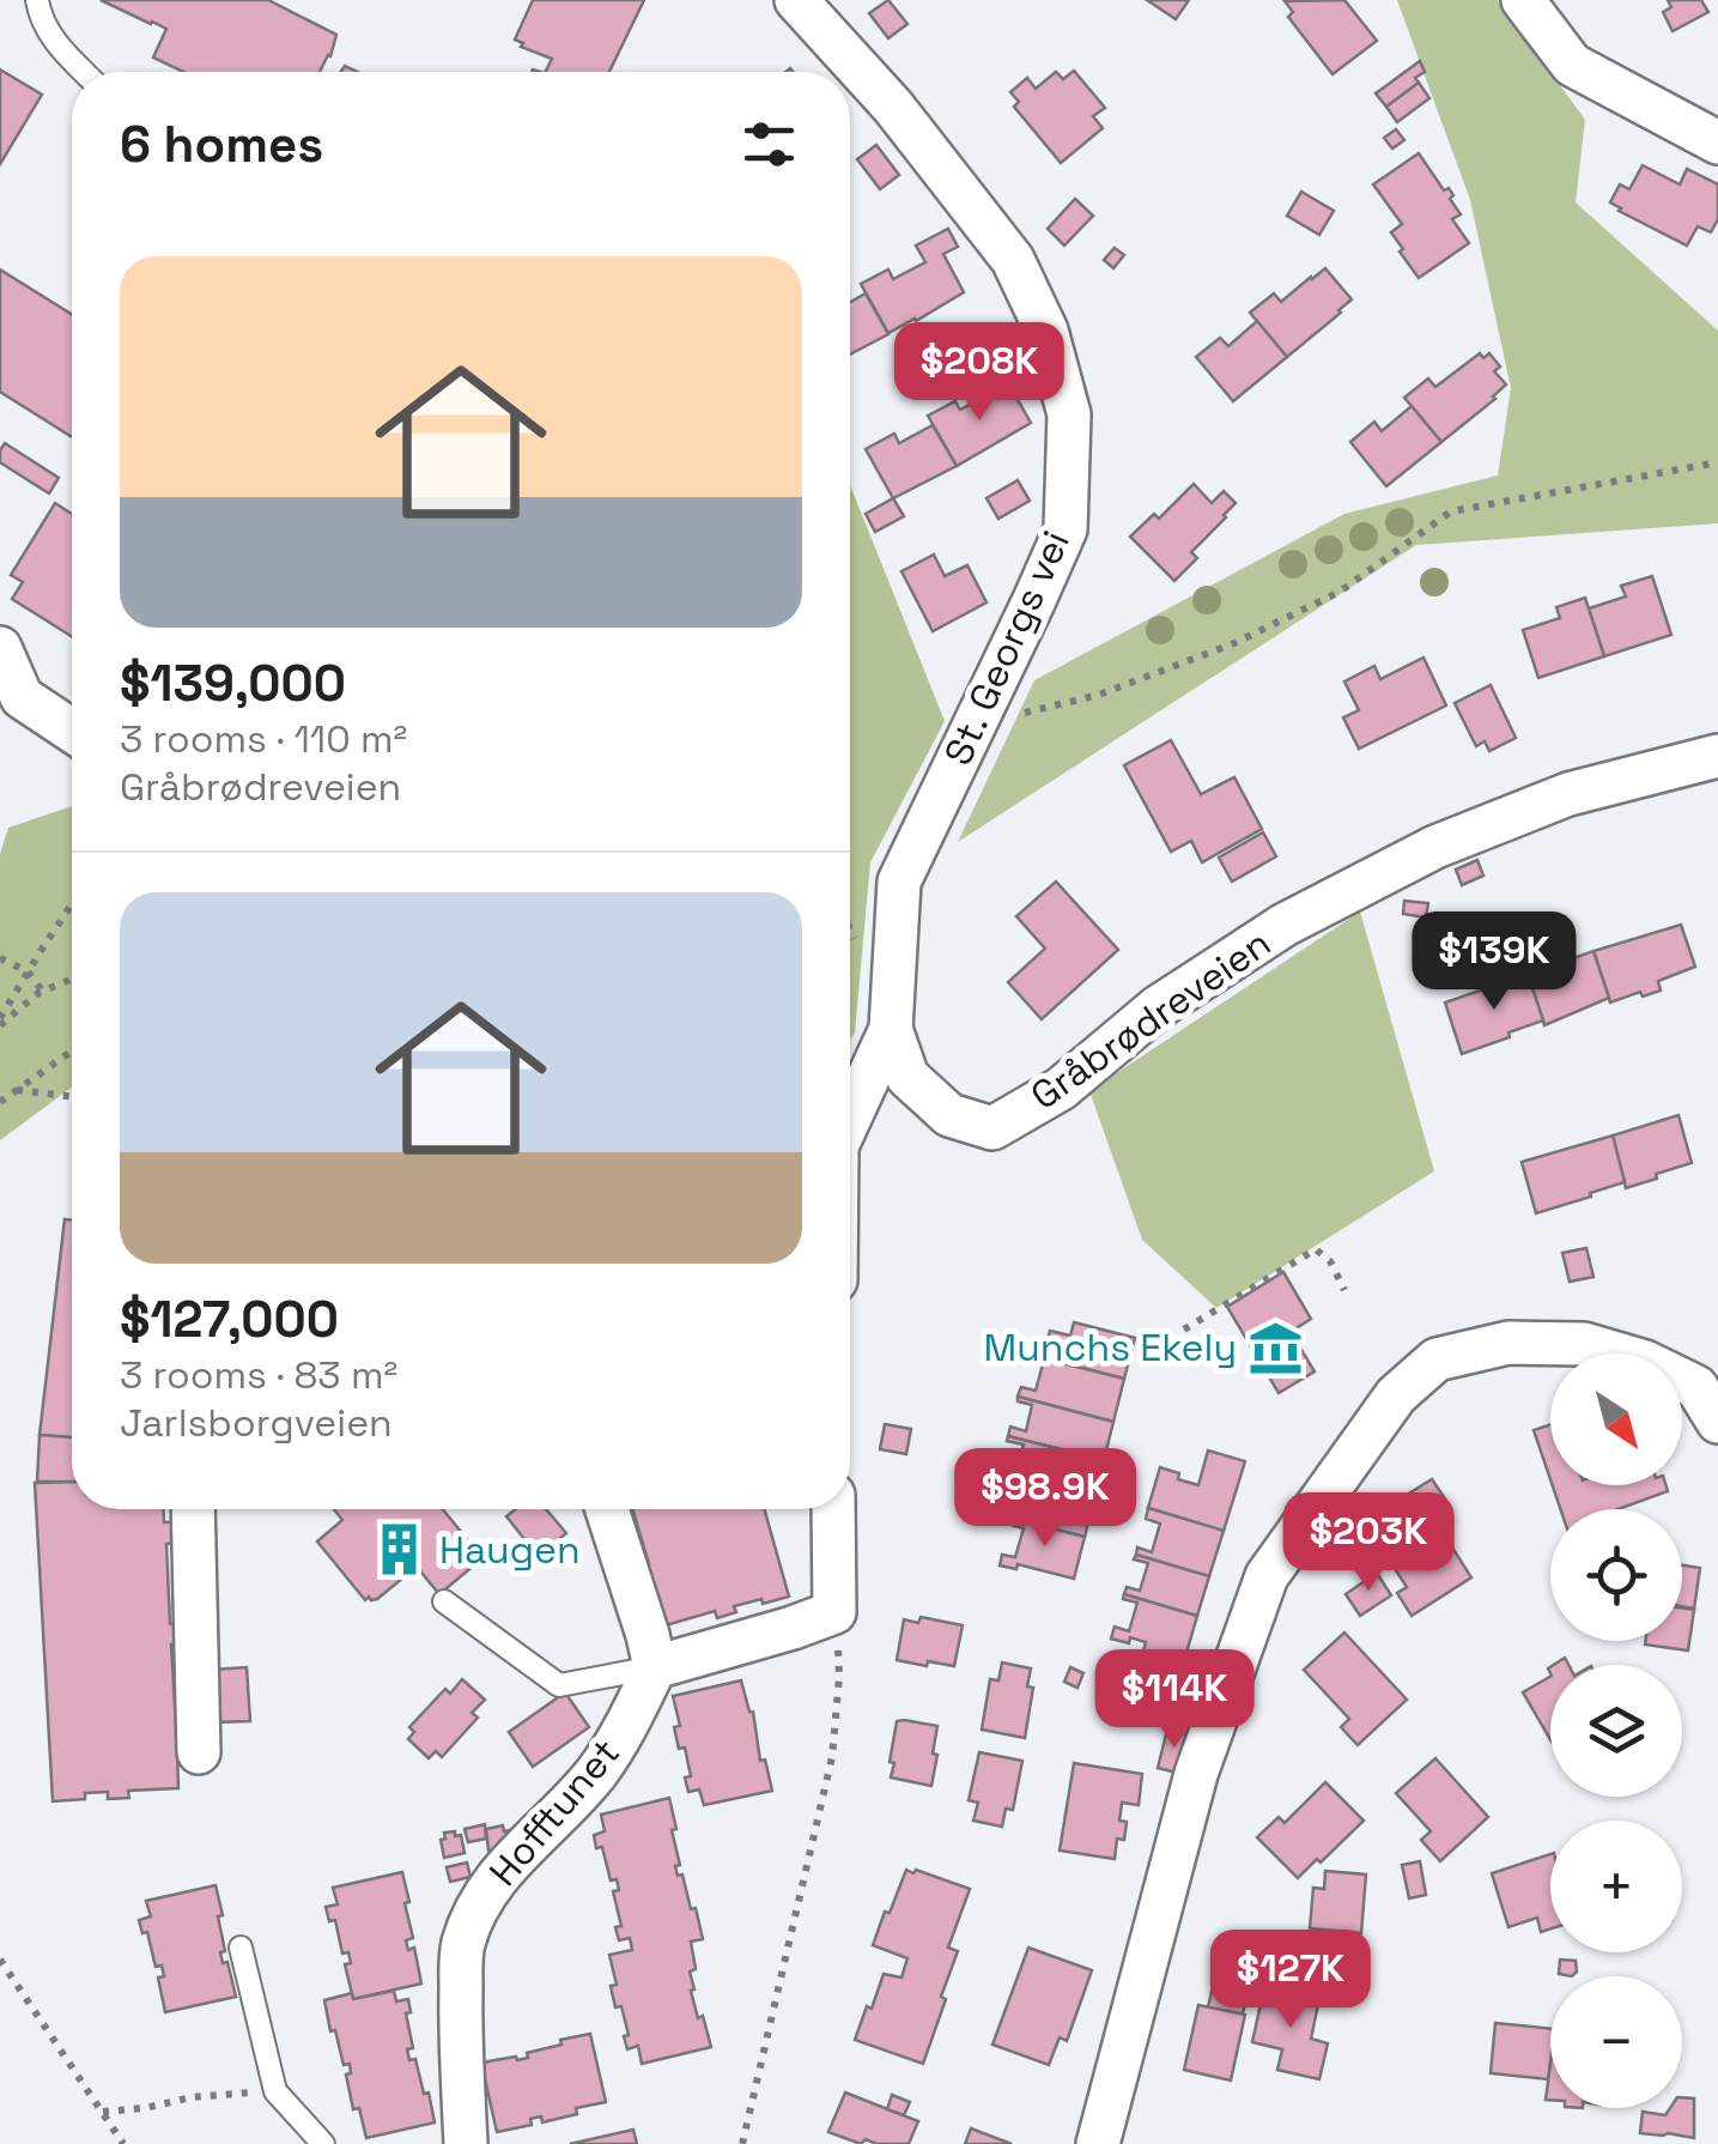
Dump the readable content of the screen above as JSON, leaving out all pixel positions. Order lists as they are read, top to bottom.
{
  "streets": {
    "street": ["St. Georgs vei", "Gråbrødreveien", "Hofftunet"]
  },
  "crossings": [
    ["St. Georgs vei", "Gråbrødreveien"]
  ],
  "places": {
    "museum": ["Munchs Ekely"],
    "building": ["Haugen"]
  },
  "north": "bottom right",
  "page": {
    "heading": "6 homes",
    "list": [
      {
        "name": "$139,000",
        "note": "3 rooms · 110 m² · Gråbrødreveien"
      },
      {
        "name": "$127,000",
        "note": "3 rooms · 83 m² · Jarlsborgveien"
      }
    ],
    "price": [
      "$208K",
      "$139K",
      "$98.9K",
      "$203K",
      "$114K",
      "$127K"
    ],
    "map_buttons": ["+", "−"]
  }
}
